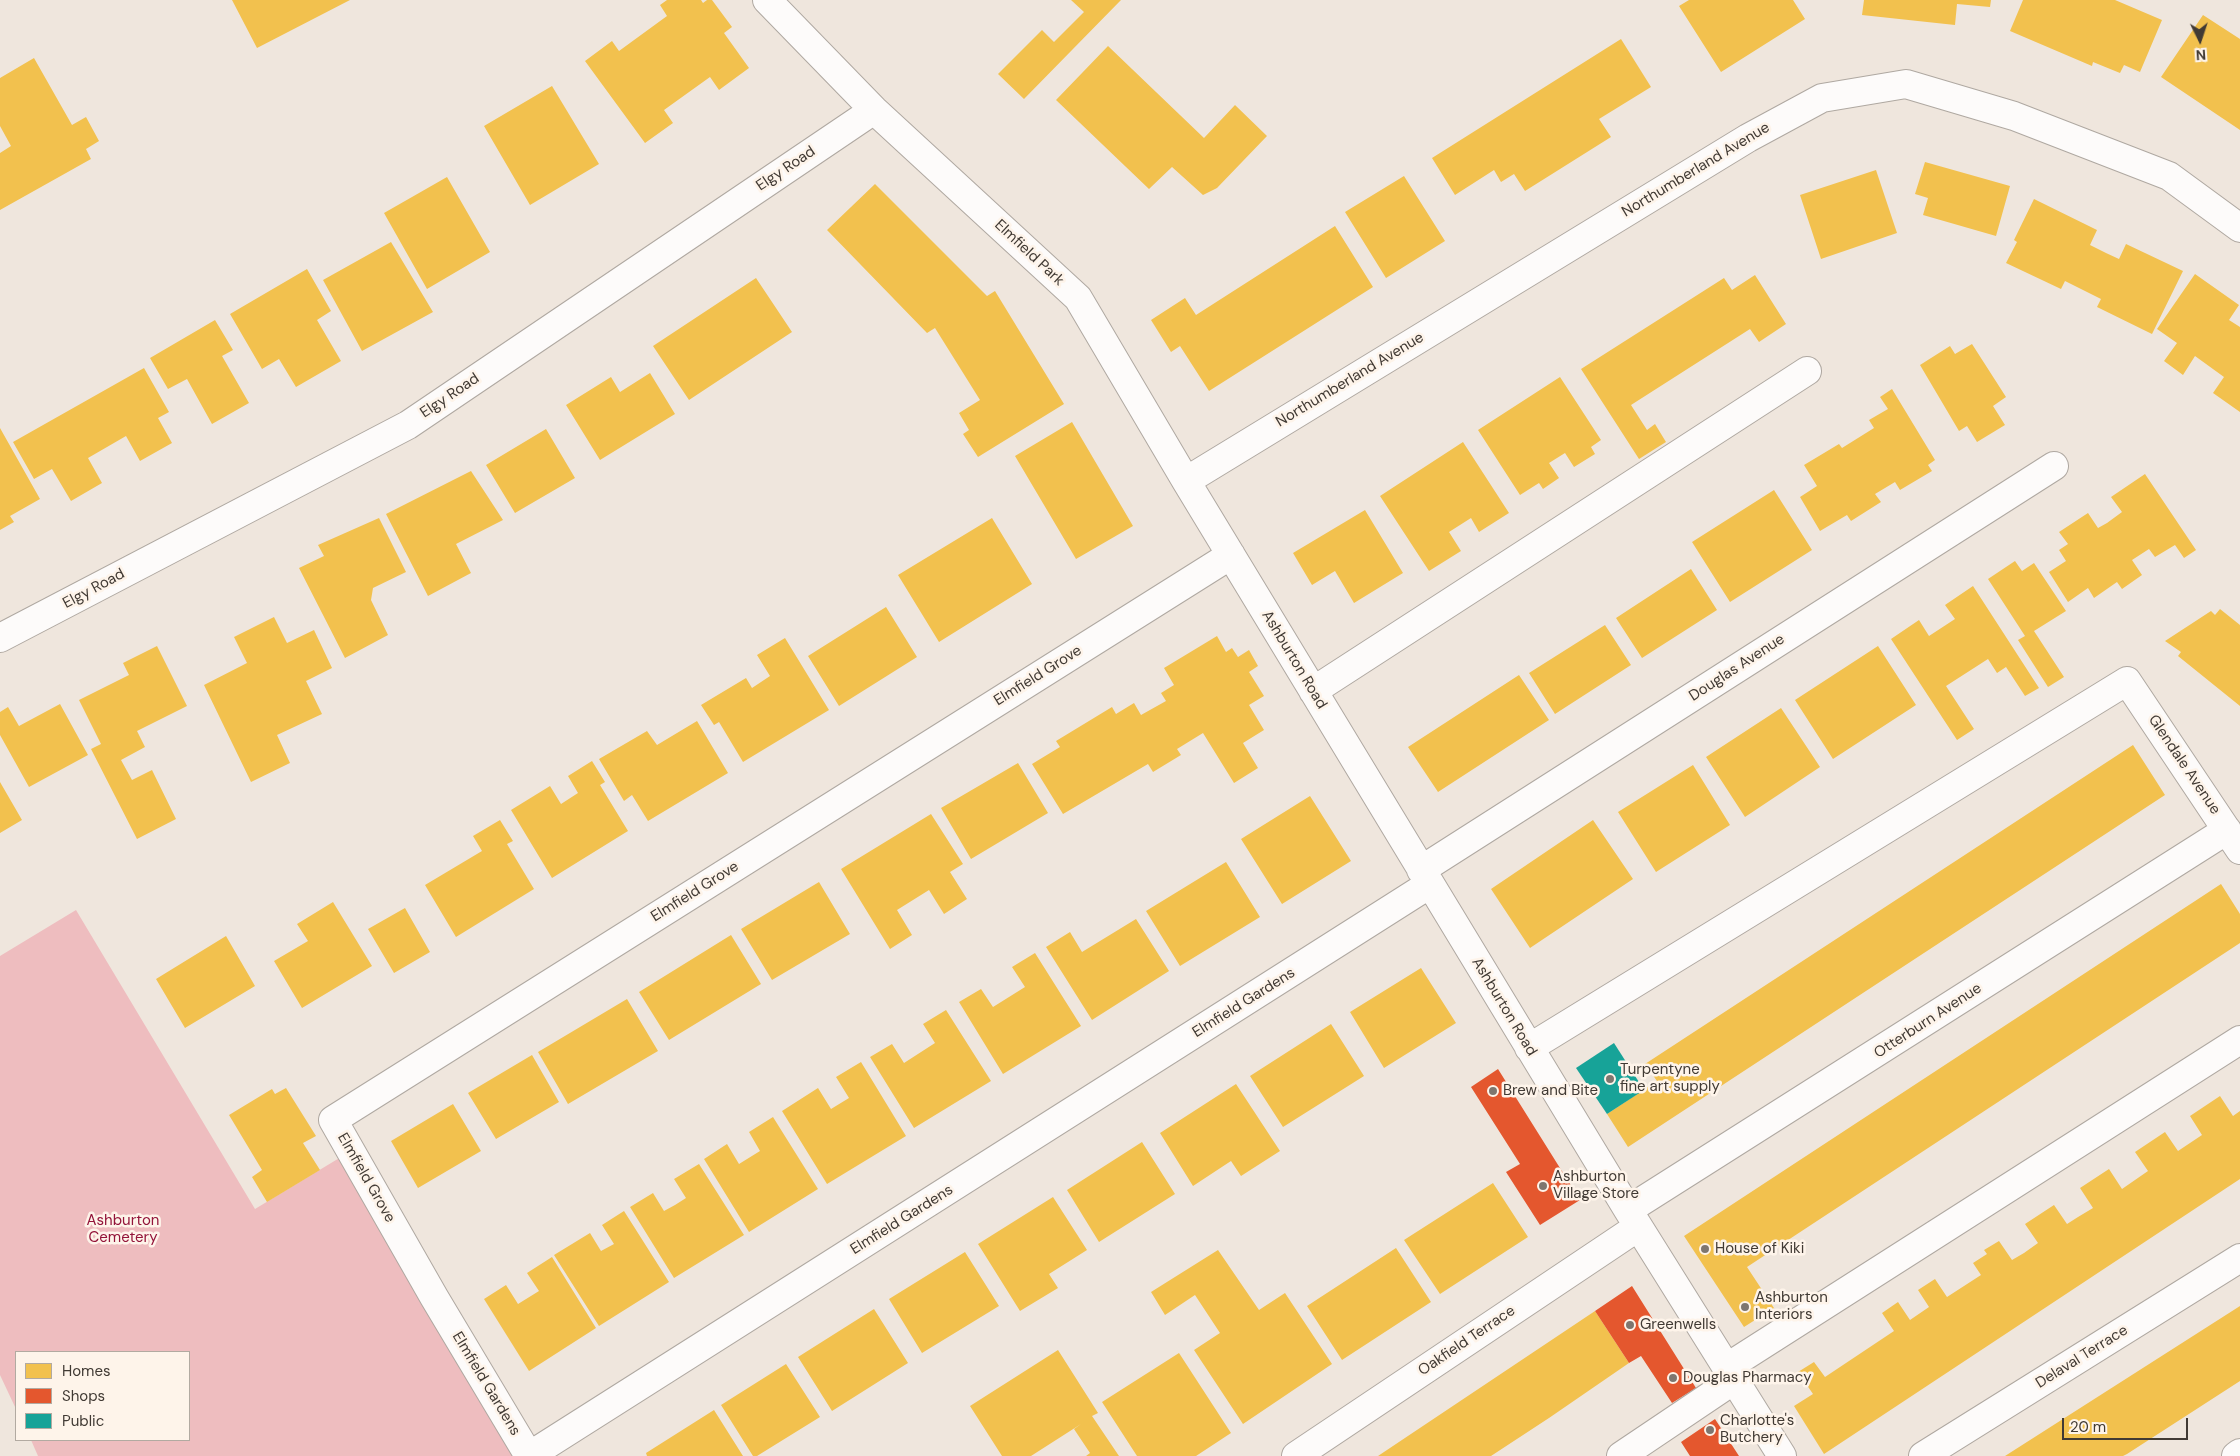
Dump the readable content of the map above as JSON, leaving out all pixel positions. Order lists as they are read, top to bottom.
{
  "streets": {
    "street": [
      "Elgy Road",
      "Northumberland Avenue",
      "Elmfield Park",
      "Ashburton Road",
      "Douglas Avenue",
      "Elmfield Grove",
      "Glendale Avenue",
      "Elmfield Gardens",
      "Otterburn Avenue",
      "Oakfield Terrace",
      "Delaval Terrace"
    ]
  },
  "crossings": [
    ["Elgy Road", "Elmfield Park"],
    ["Northumberland Avenue", "Elmfield Park"],
    ["Elmfield Park", "Ashburton Road"],
    ["Elmfield Park", "Elmfield Grove"],
    ["Ashburton Road", "Douglas Avenue"],
    ["Ashburton Road", "Elmfield Grove"],
    ["Ashburton Road", "Glendale Avenue"],
    ["Ashburton Road", "Elmfield Gardens"],
    ["Ashburton Road", "Otterburn Avenue"],
    ["Ashburton Road", "Oakfield Terrace"],
    ["Douglas Avenue", "Elmfield Gardens"],
    ["Elmfield Grove", "Elmfield Gardens"],
    ["Glendale Avenue", "Otterburn Avenue"],
    ["Otterburn Avenue", "Oakfield Terrace"]
  ],
  "parks": ["Ashburton Cemetery"],
  "places": [
    "Turpentyne fine art supply",
    "Brew and Bite",
    "Ashburton Village Store",
    "House of Kiki",
    "Ashburton Interiors",
    "Greenwells",
    "Douglas Pharmacy",
    "Charlotte's Butchery"
  ],
  "legend": ["Homes", "Shops", "Public"],
  "scale_bar": "20 m",
  "north": "bottom"
}
